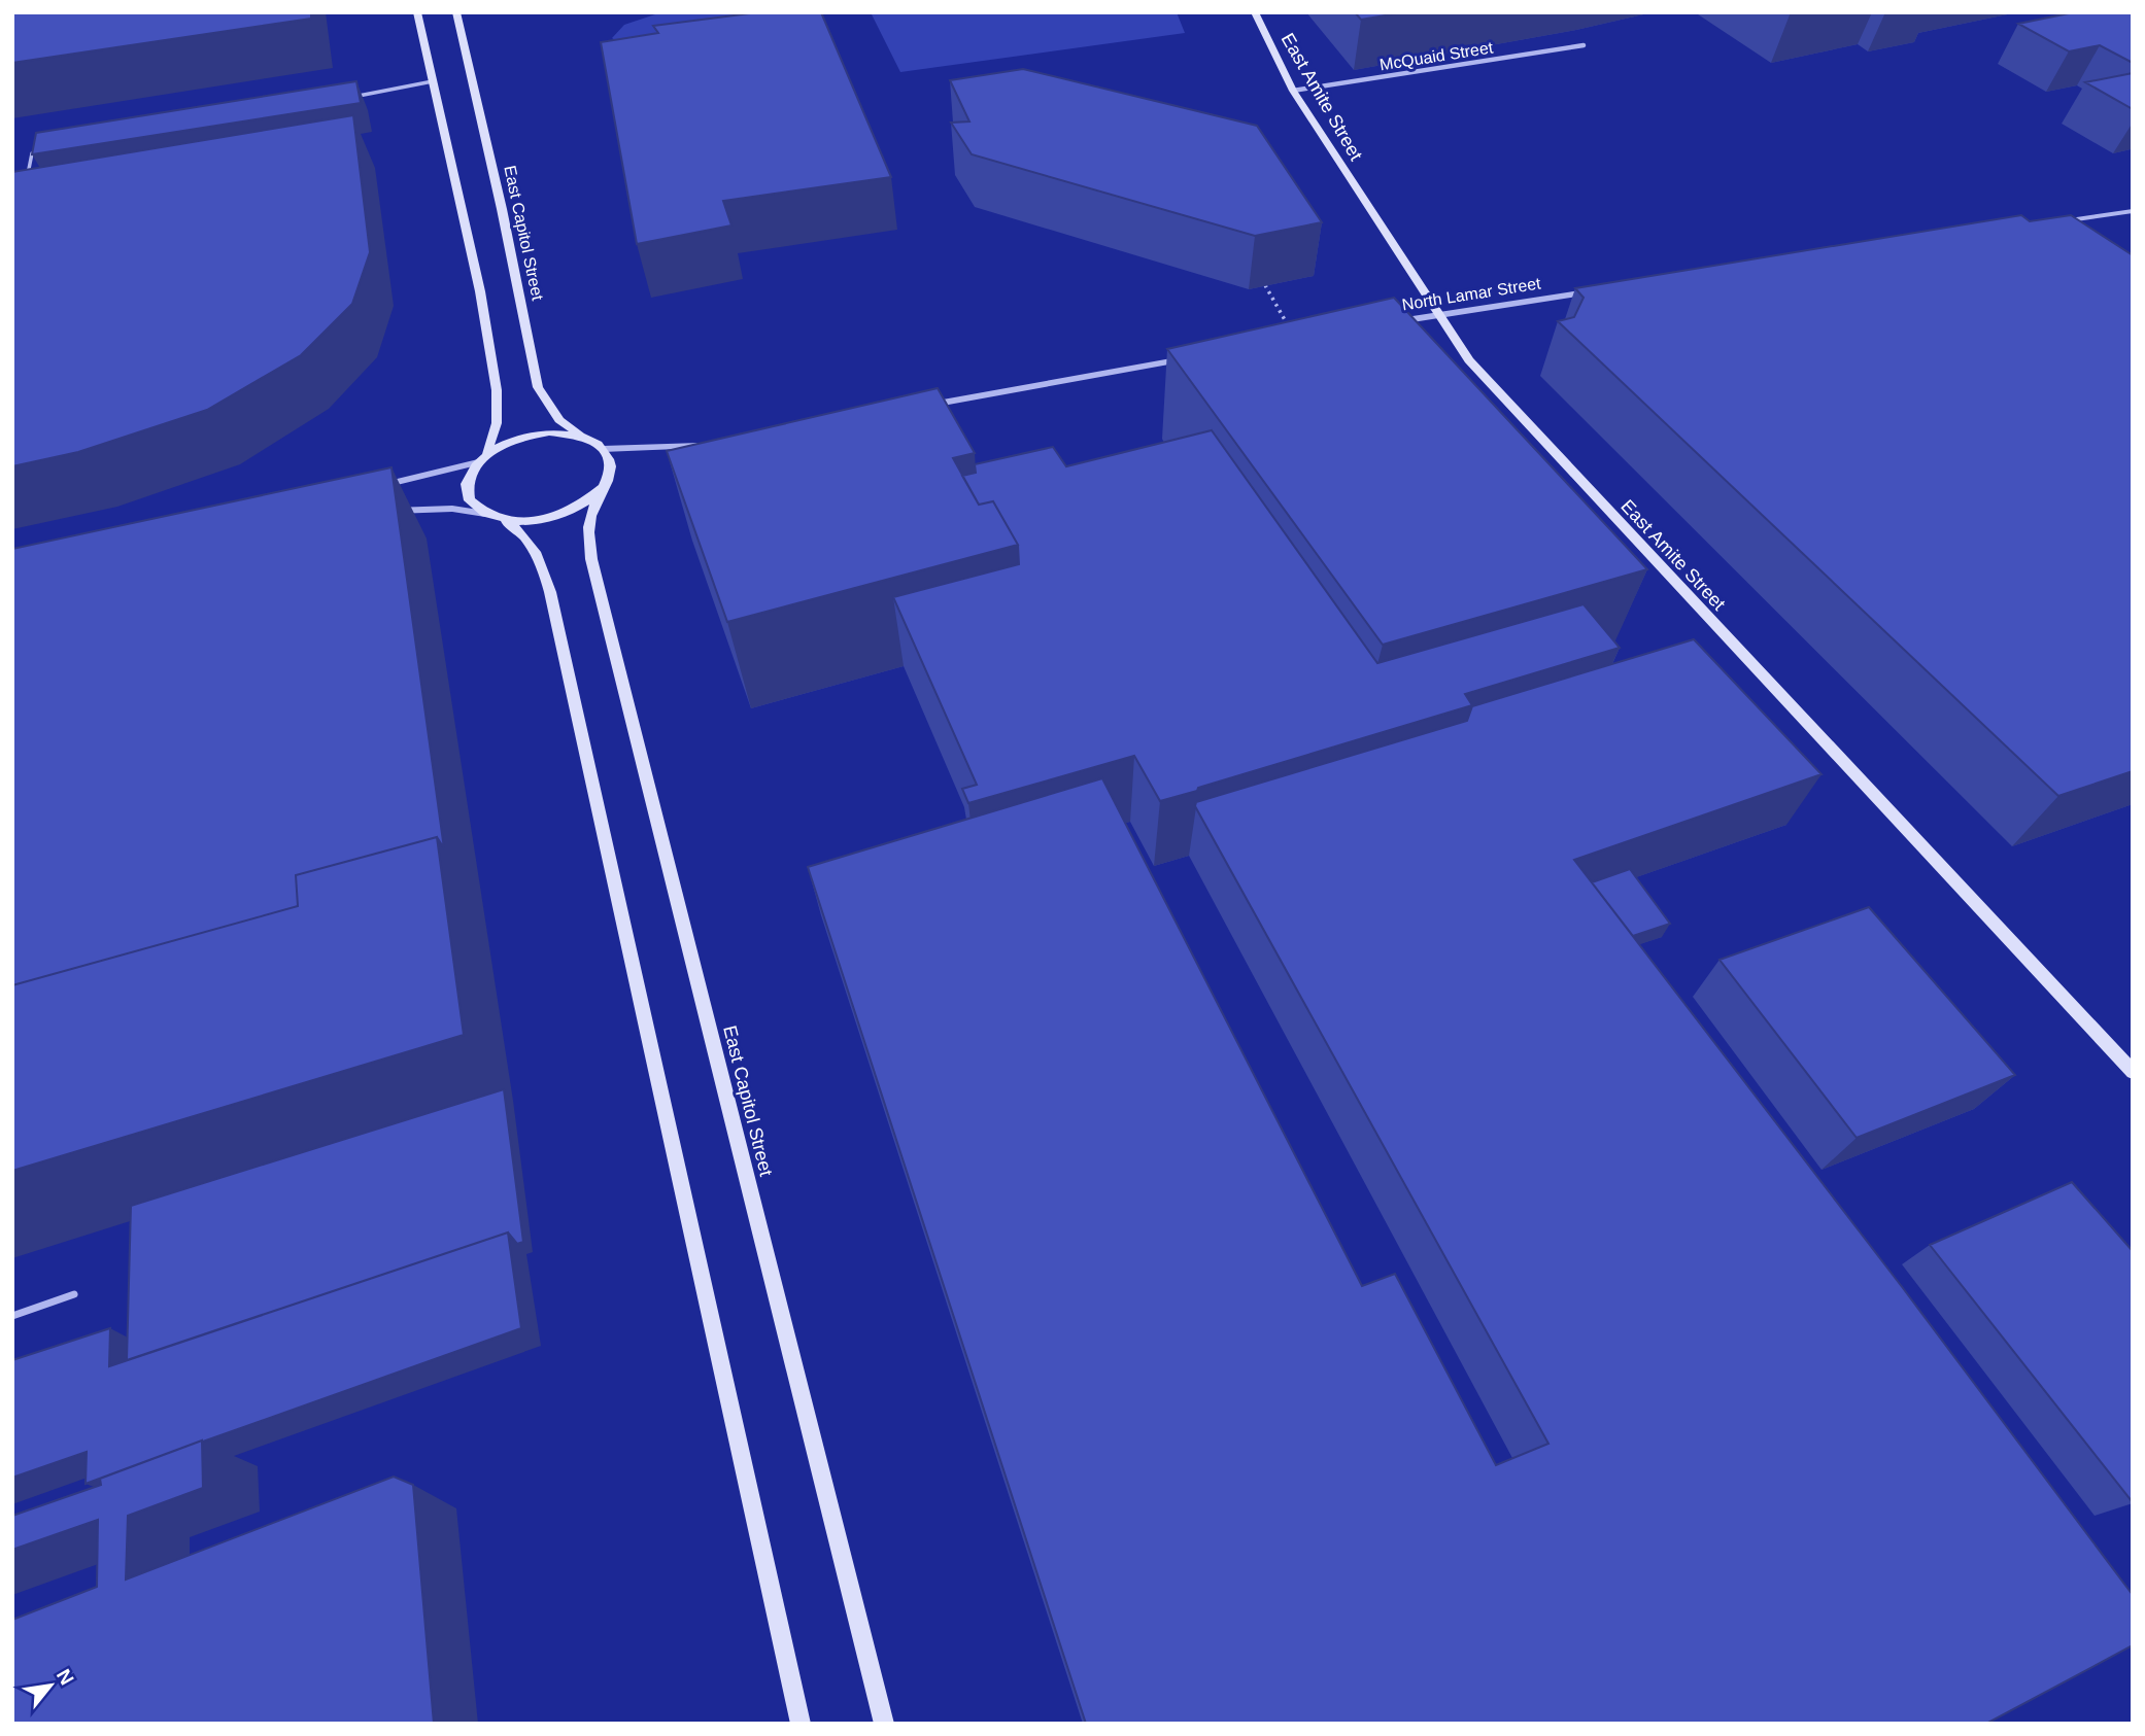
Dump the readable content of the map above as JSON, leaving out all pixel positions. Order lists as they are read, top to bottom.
{
  "streets": {
    "main road": ["East Amite Street", "East Capitol Street"],
    "street": ["McQuaid Street", "North Lamar Street"]
  },
  "crossings": [
    ["McQuaid Street", "East Amite Street"],
    ["East Amite Street", "North Lamar Street"]
  ],
  "north": "top right"
}
